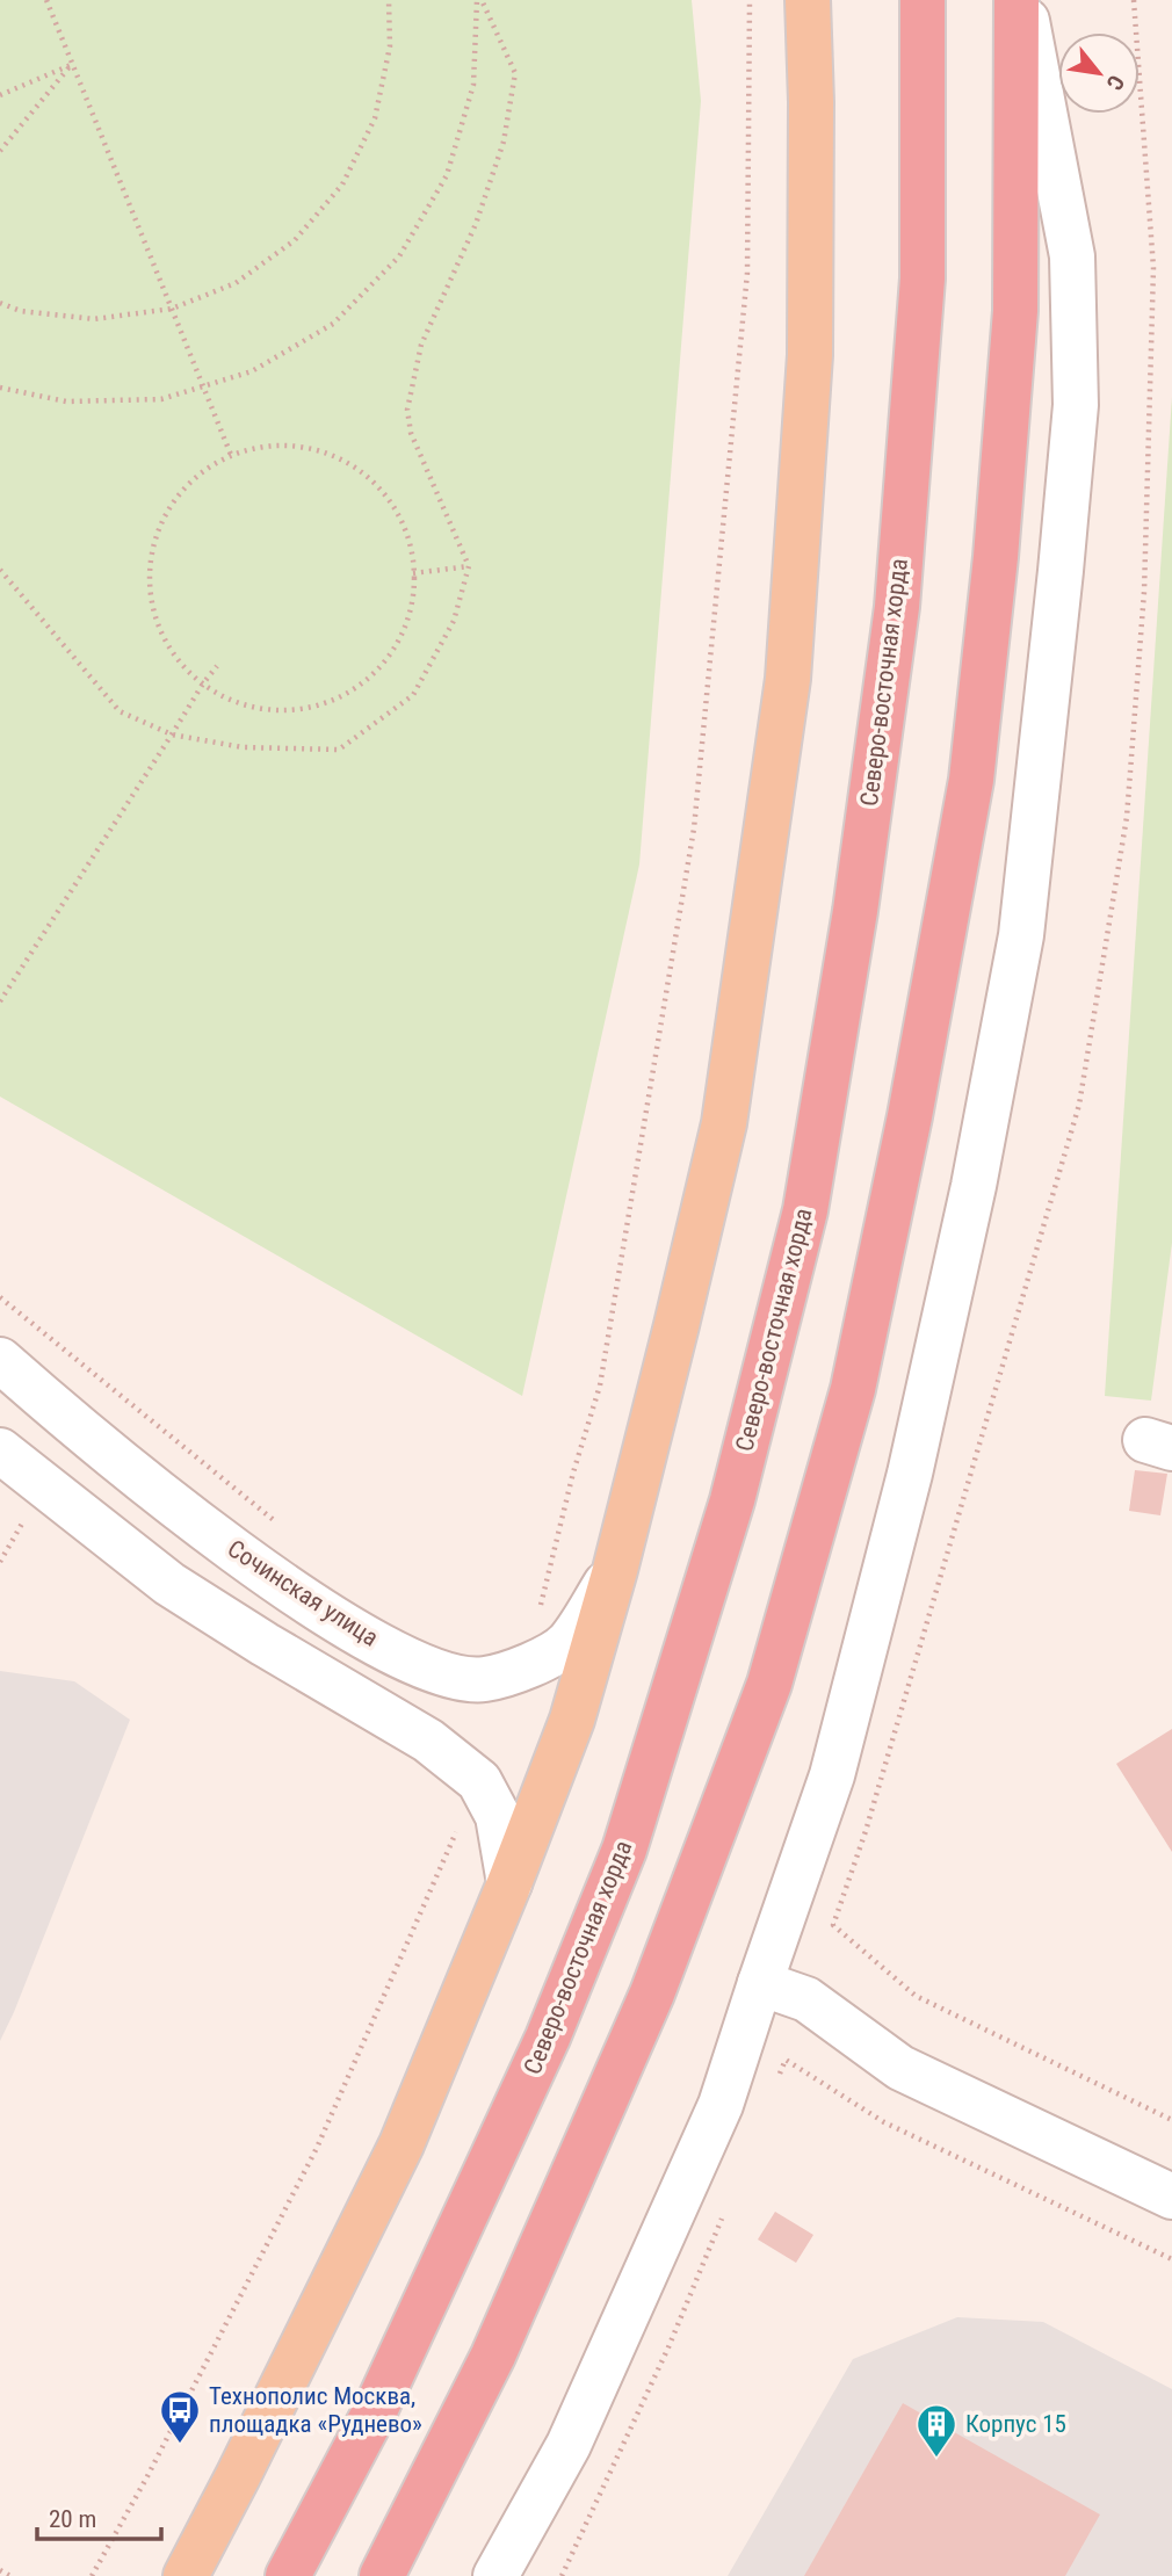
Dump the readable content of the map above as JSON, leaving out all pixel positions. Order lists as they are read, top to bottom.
{
  "streets": {
    "highway": ["Северо-восточная хорда"],
    "street": ["Сочинская улица"]
  },
  "places": {
    "bus stop": ["Технополис Москва, площадка «Руднево»"],
    "building": ["Корпус 15"]
  },
  "scale_bar": "20 m",
  "north": "bottom right"
}
